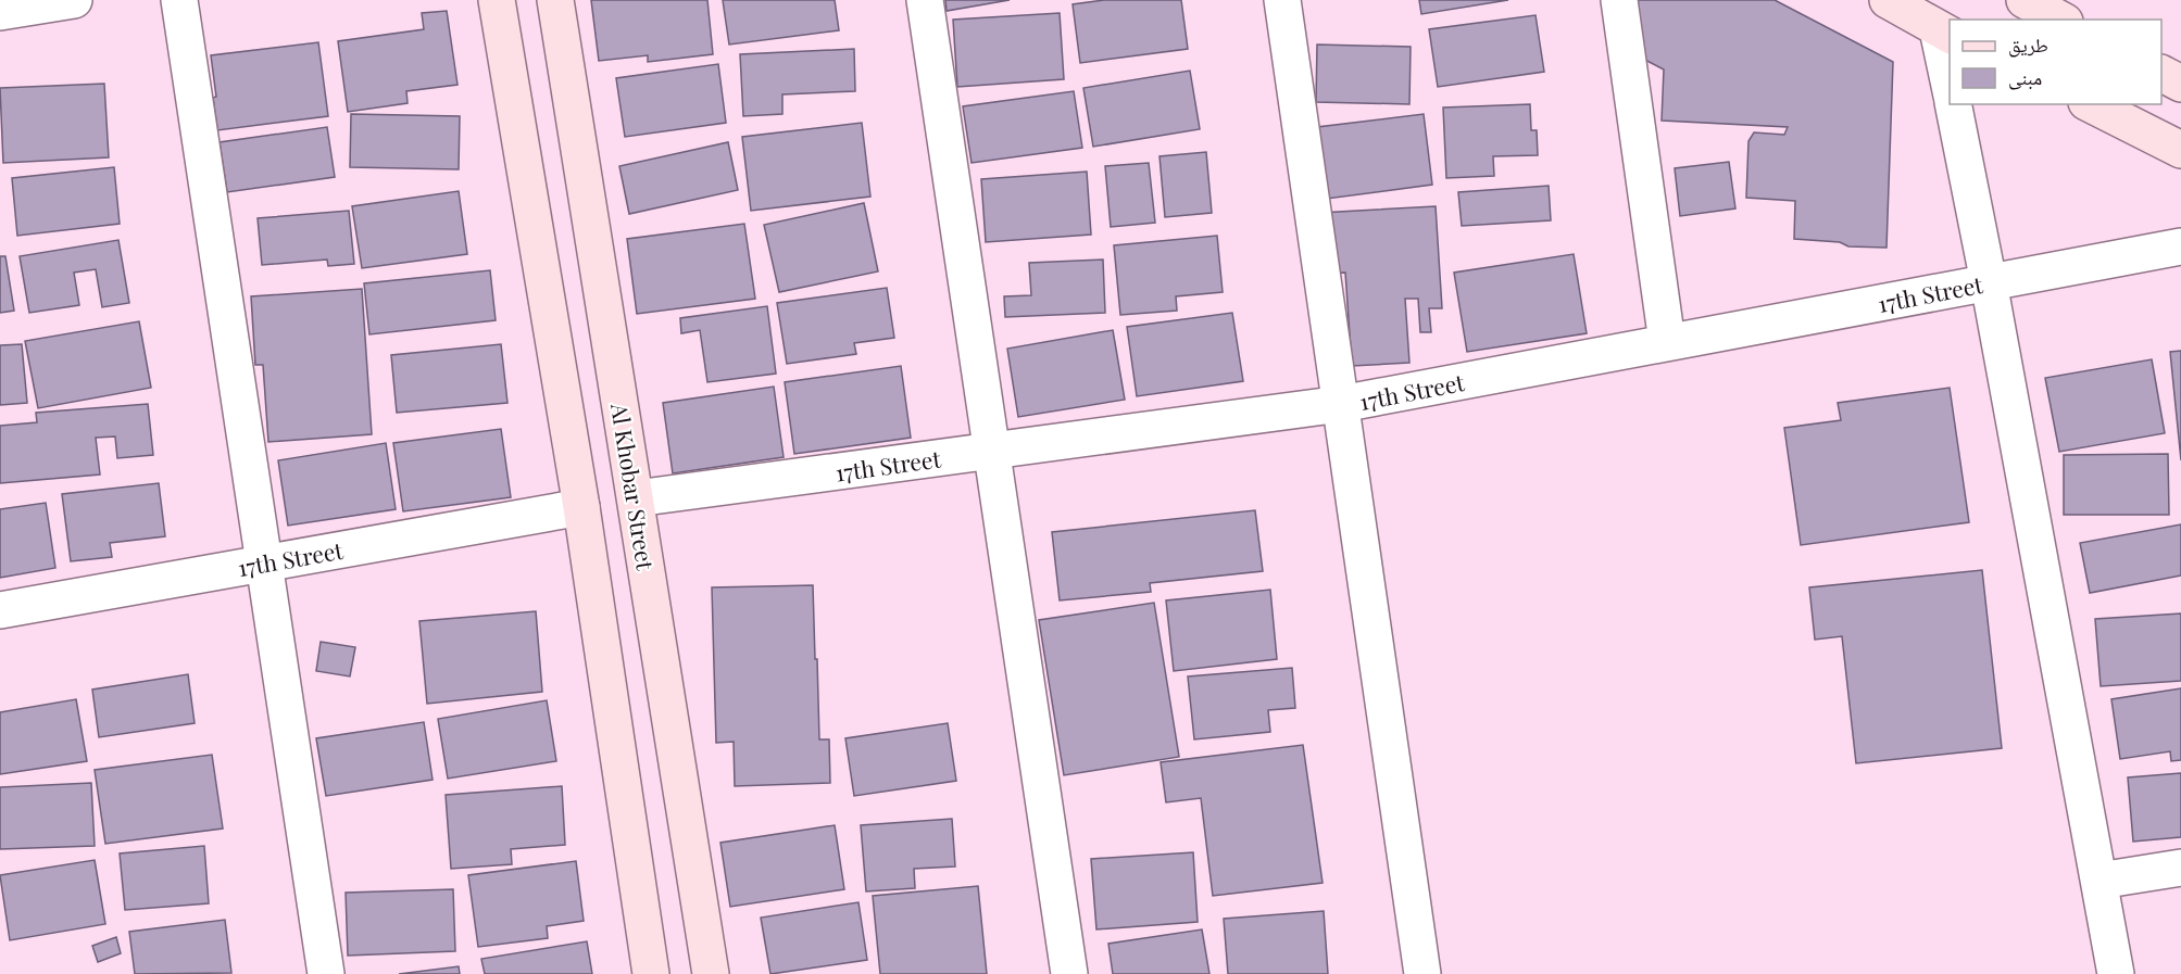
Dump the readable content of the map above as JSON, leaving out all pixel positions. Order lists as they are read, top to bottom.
{
  "streets": {
    "street": ["17th Street", "Al Khobar Street"]
  },
  "crossings": [
    ["17th Street", "Al Khobar Street"]
  ],
  "legend": ["طريق", "مبنى"]
}
